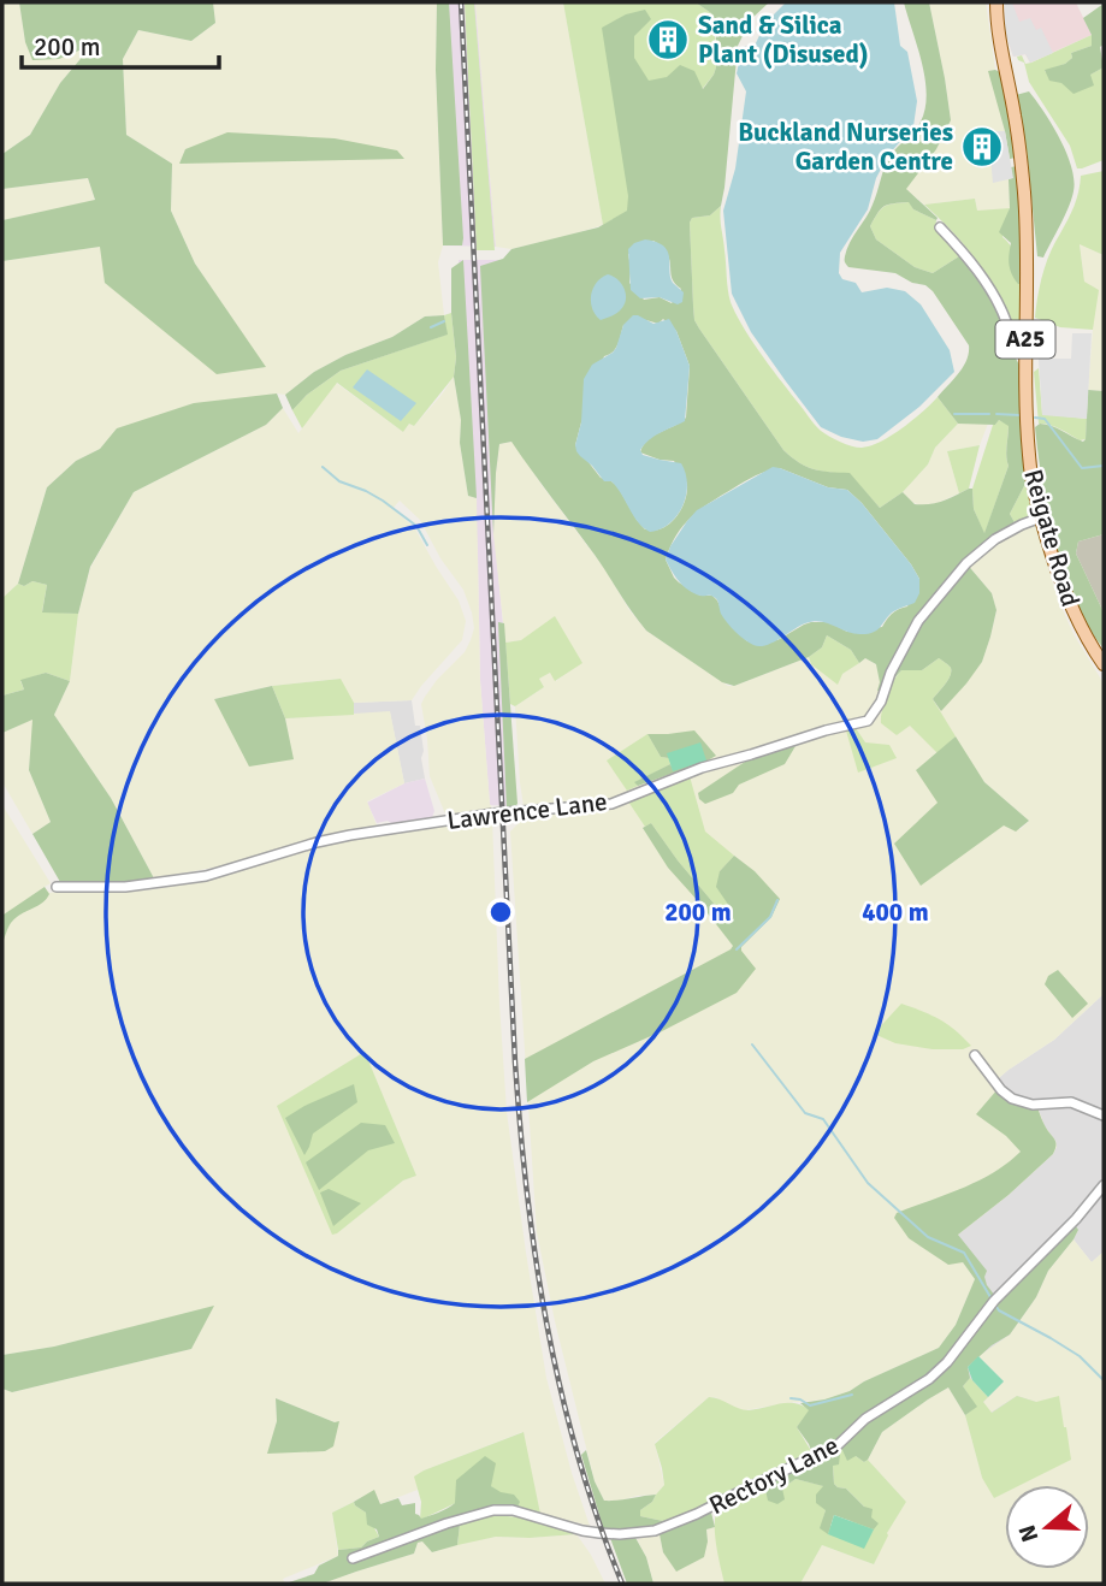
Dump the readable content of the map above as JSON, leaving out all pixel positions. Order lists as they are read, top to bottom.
{
  "streets": {
    "main road": ["A25", "Reigate Road"],
    "street": ["Lawrence Lane", "Rectory Lane"]
  },
  "crossings": [
    ["Reigate Road", "Lawrence Lane"]
  ],
  "places": {
    "building": ["Sand & Silica Plant (Disused)", "Buckland Nurseries Garden Centre"]
  },
  "scale_bar": "200 m",
  "north": "left",
  "rings": ["200 m", "400 m"]
}
